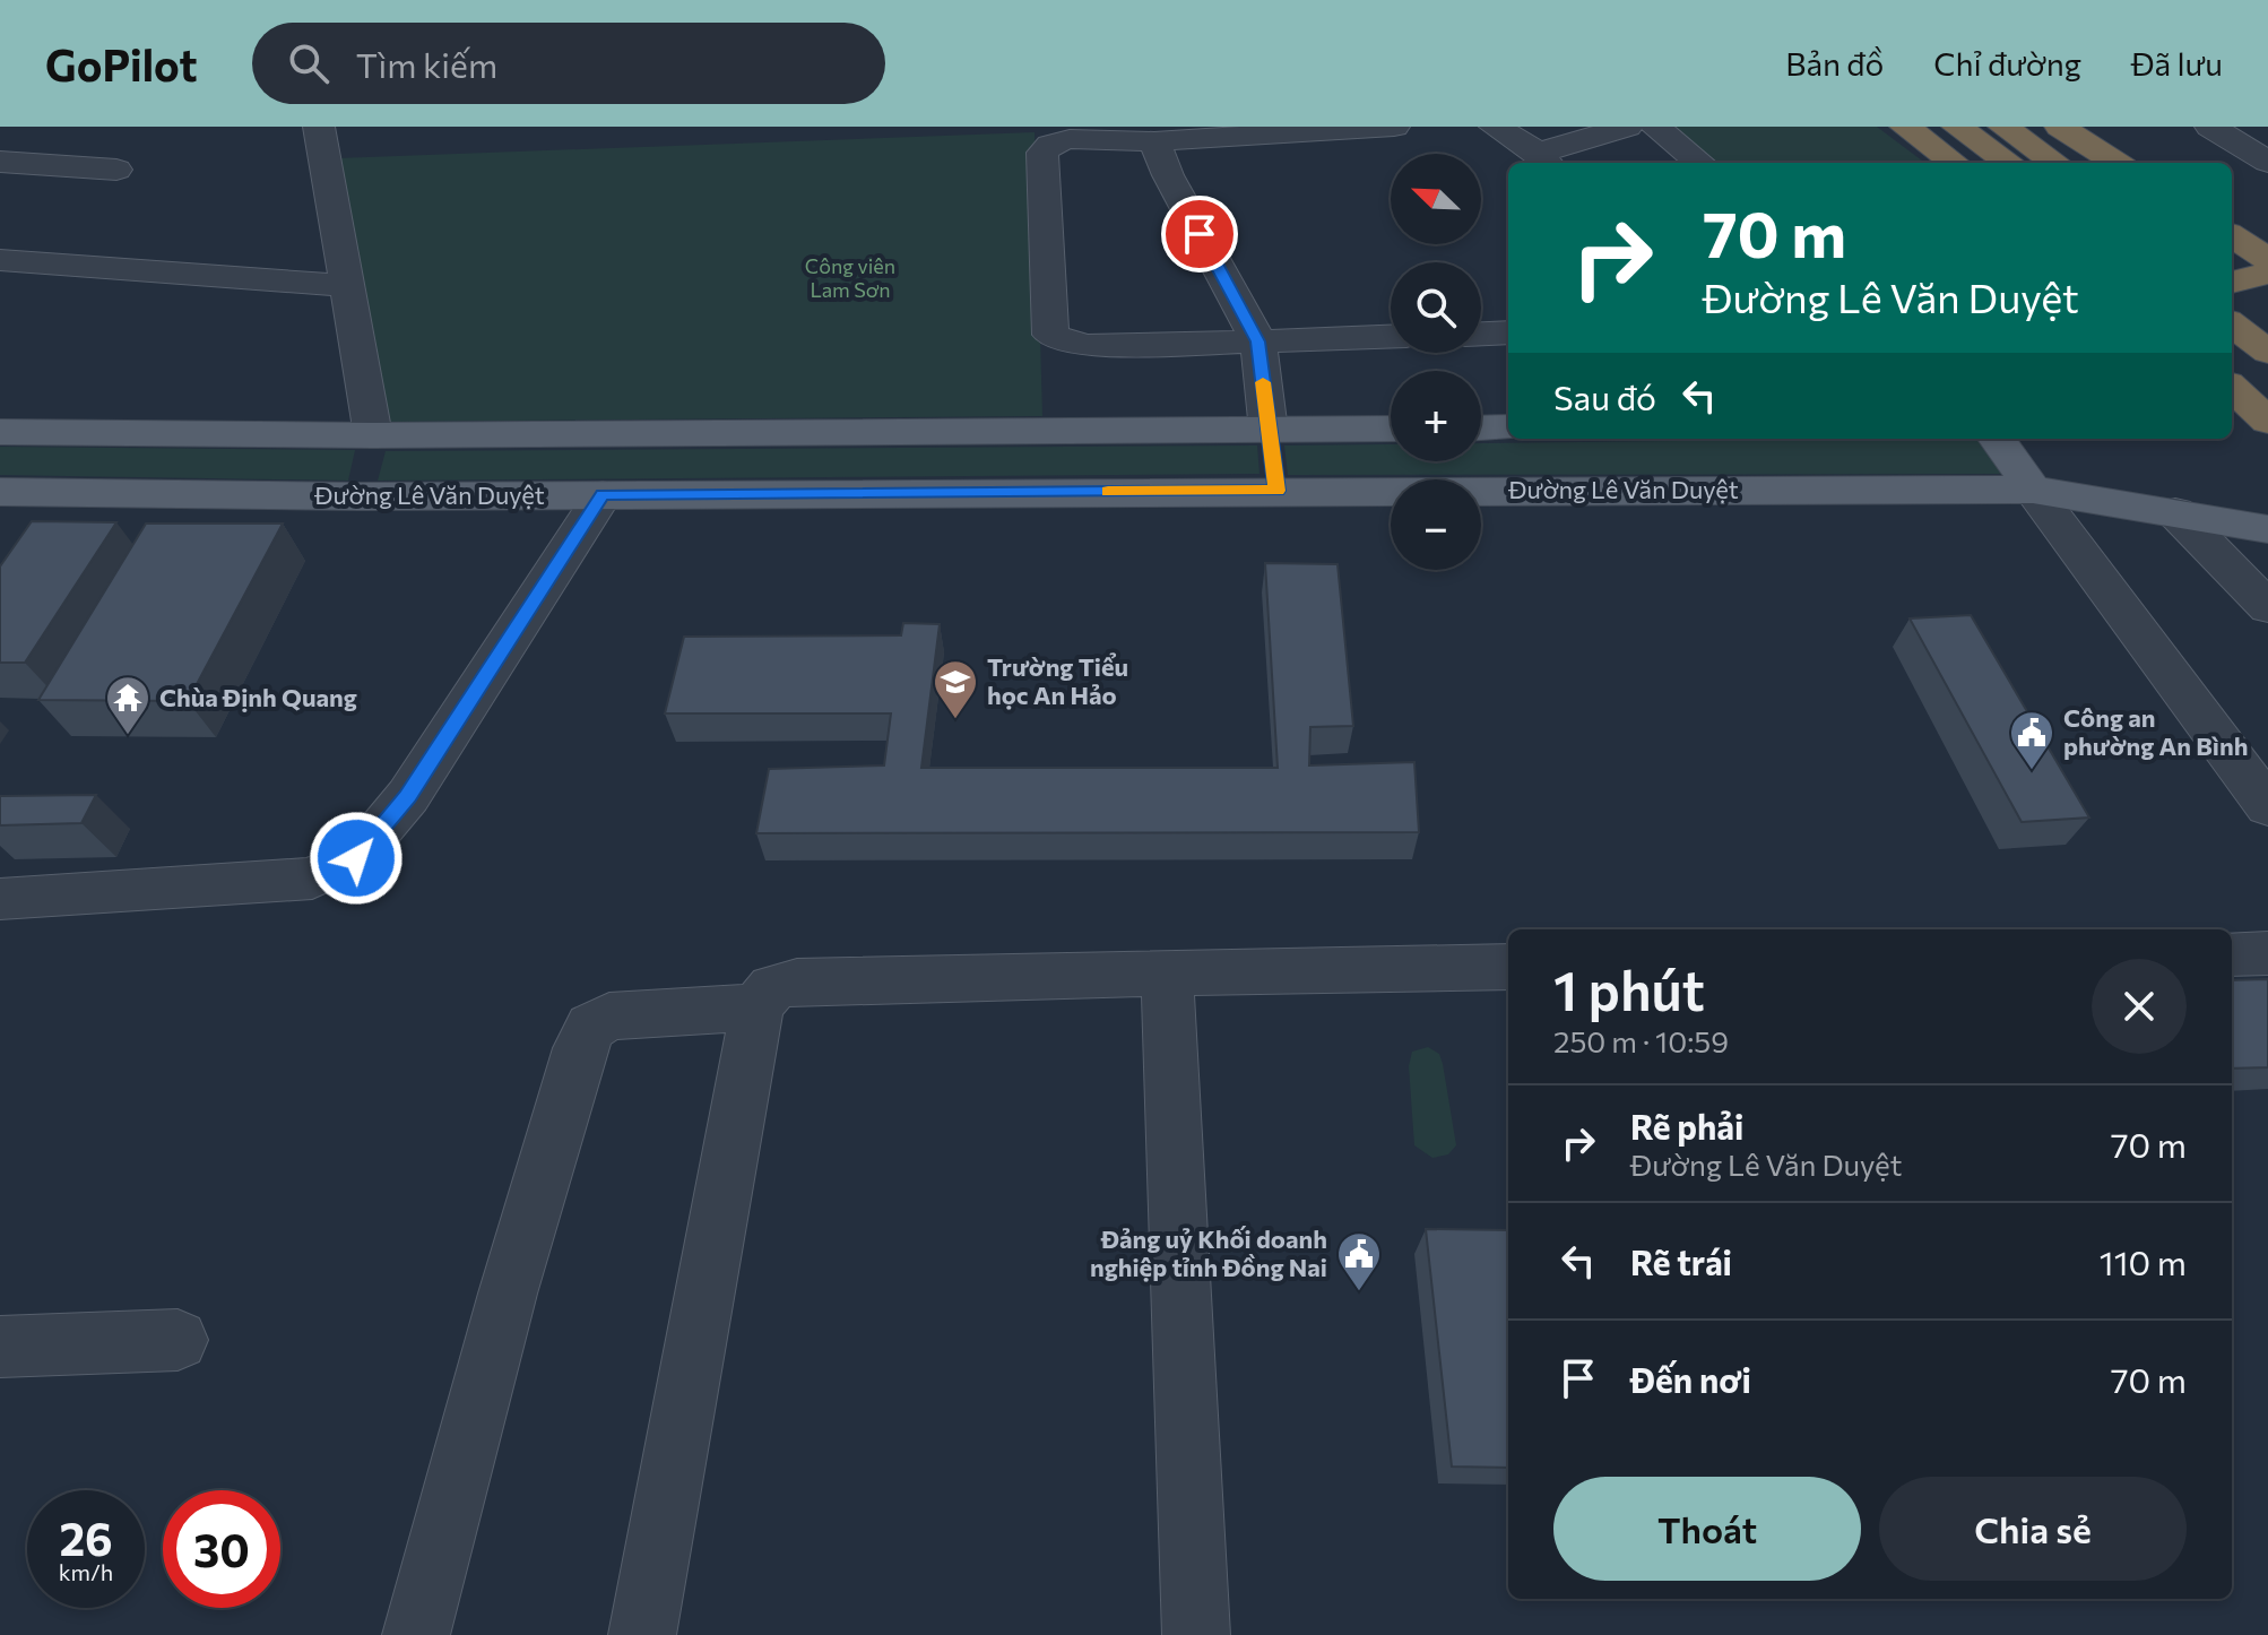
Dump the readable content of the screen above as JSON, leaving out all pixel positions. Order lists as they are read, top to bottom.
{
  "streets": {
    "main road": ["Đường Lê Văn Duyệt"]
  },
  "parks": ["Công viên Lam Sơn"],
  "places": {
    "school or university": ["Trường Tiểu học An Hảo"],
    "temple": ["Chùa Định Quang"],
    "public building": ["Công an phường An Bình", "Đảng uỷ Khối doanh nghiệp tỉnh Đồng Nai"]
  },
  "north": "top left",
  "page": {
    "header": "GoPilot",
    "search": "Tìm kiếm",
    "nav": ["Bản đồ", "Chỉ đường", "Đã lưu"],
    "map_buttons": ["+", "−"],
    "turn": ["70 m", "Đường Lê Văn Duyệt"],
    "then": "Sau đó",
    "heading": ["1 phút", "250 m · 10:59"],
    "list": [
      {
        "name": "Rẽ phải",
        "note": "Đường Lê Văn Duyệt",
        "value": "70 m"
      },
      {
        "name": "Rẽ trái",
        "value": "110 m"
      },
      {
        "name": "Đến nơi",
        "value": "70 m"
      }
    ],
    "buttons": ["Thoát", "Chia sẻ"],
    "speed": "26 km/h",
    "limit": "30"
  }
}
